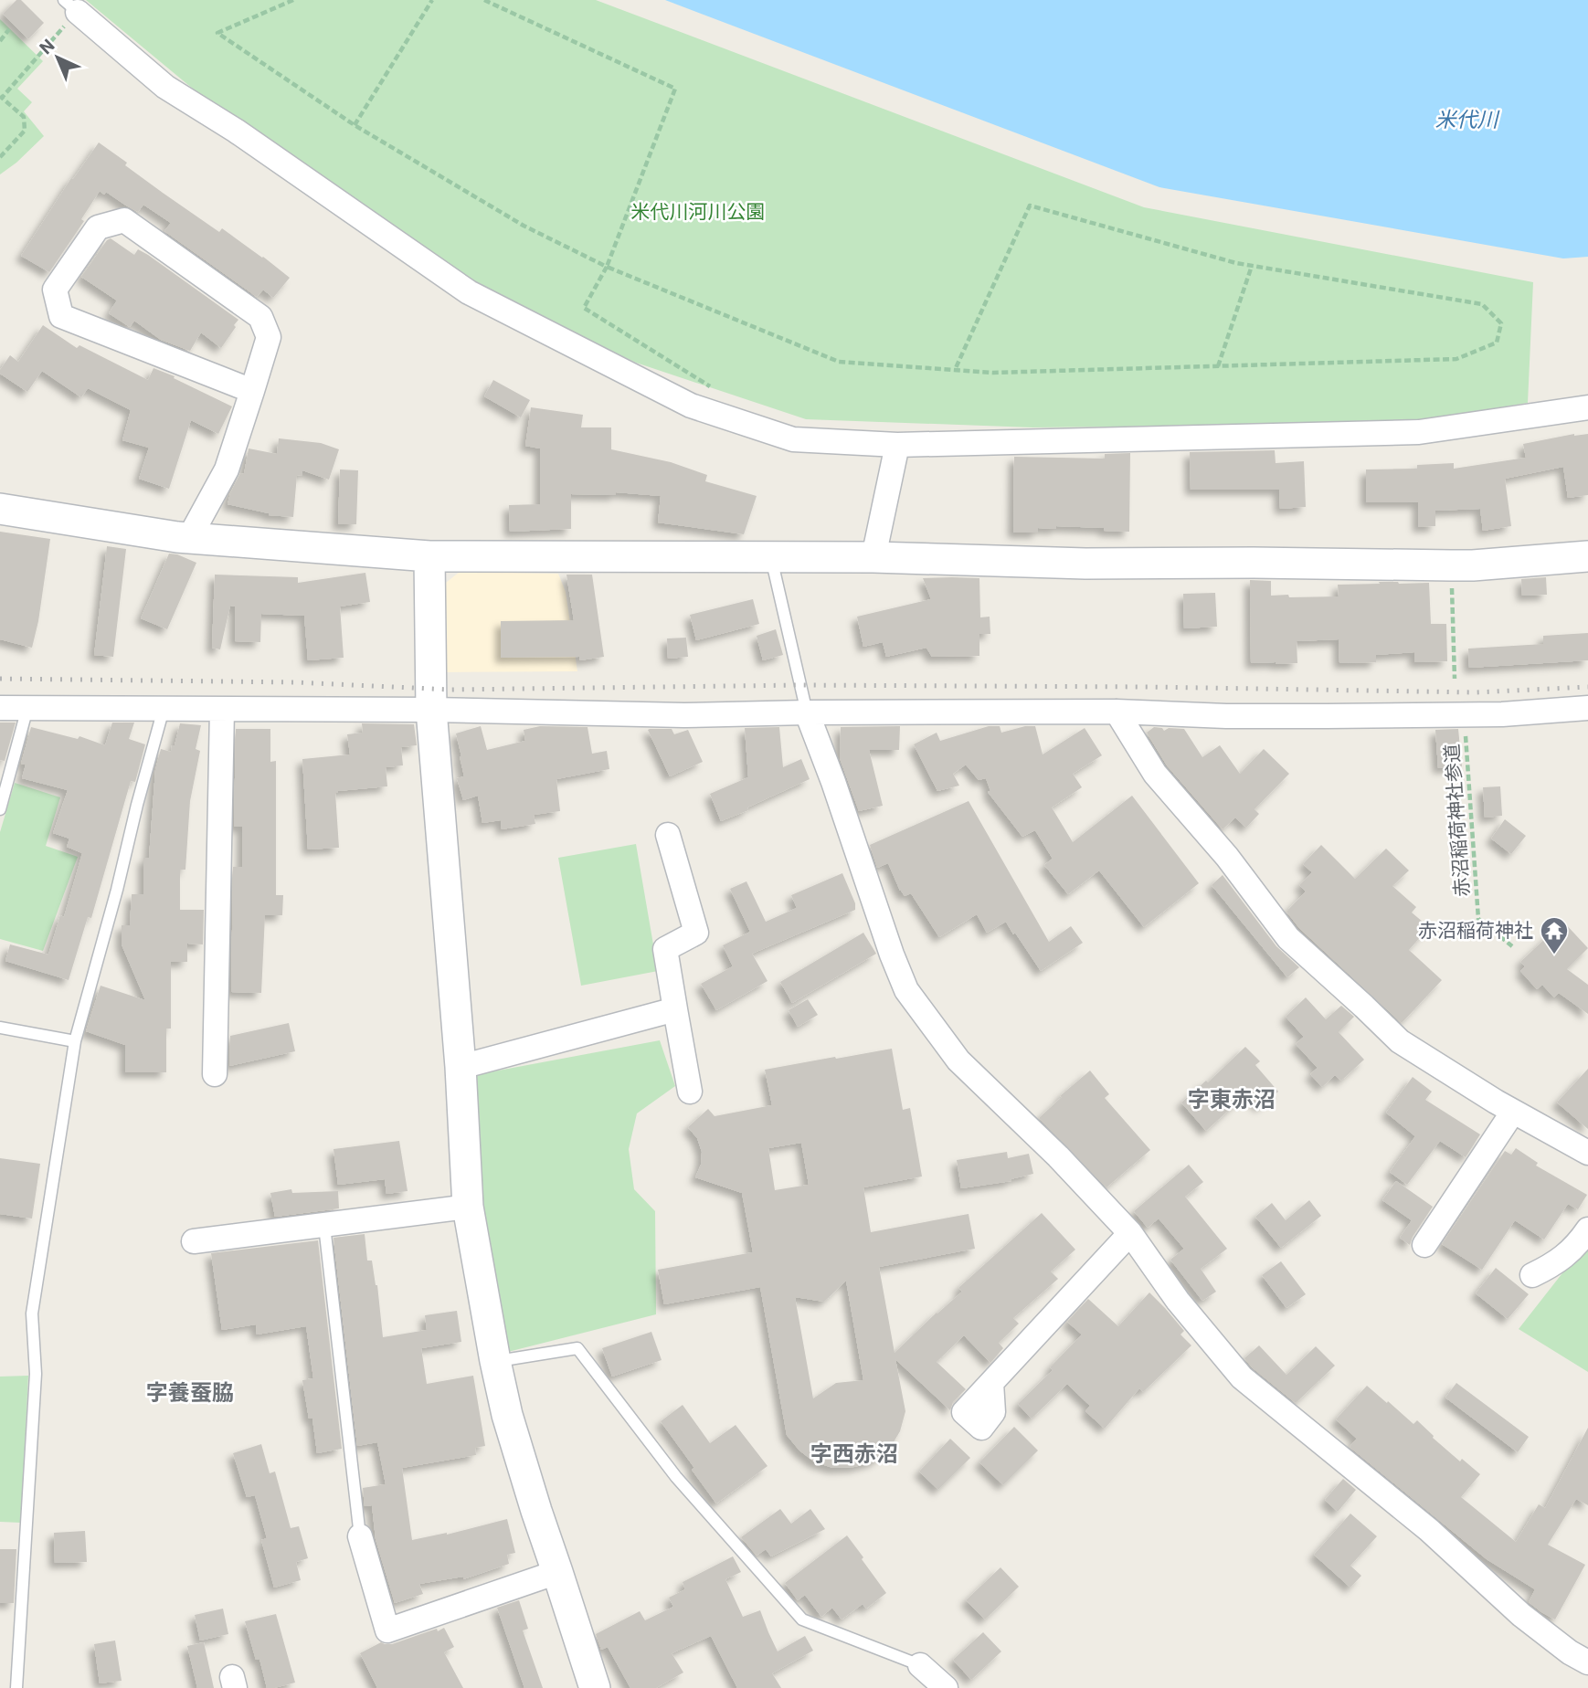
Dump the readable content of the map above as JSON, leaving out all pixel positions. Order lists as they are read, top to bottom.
{
  "streets": {
    "path": ["赤沼稲荷神社参道"]
  },
  "districts": ["字東赤沼", "字養蚕脇", "字西赤沼"],
  "water": ["米代川"],
  "parks": ["米代川河川公園"],
  "places": {
    "temple": ["赤沼稲荷神社"]
  },
  "north": "top left"
}
